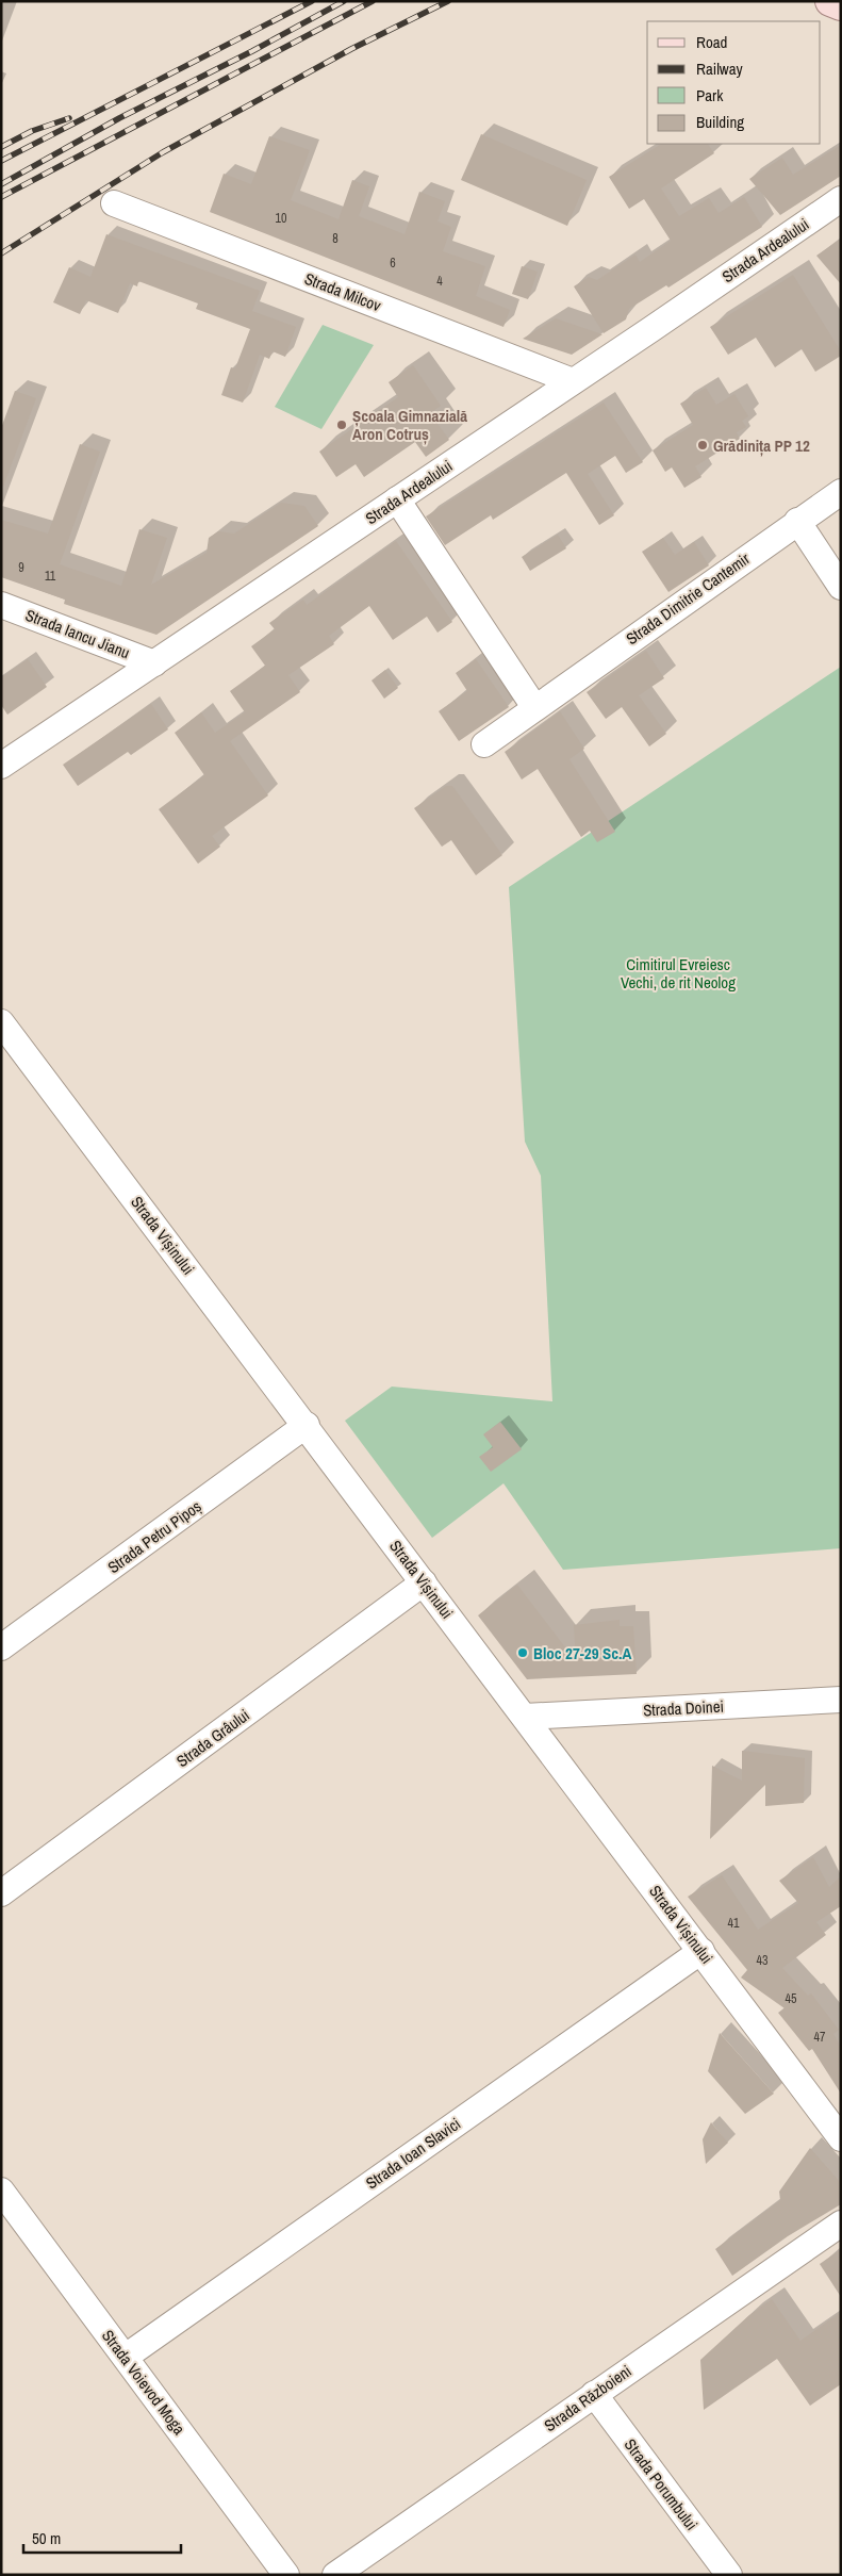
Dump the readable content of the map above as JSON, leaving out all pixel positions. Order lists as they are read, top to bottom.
{
  "streets": {
    "street": [
      "Strada Ardealului",
      "Strada Milcov",
      "Strada Dimitrie Cantemir",
      "Strada Iancu Jianu",
      "Strada Vișinului",
      "Strada Petru Pipoș",
      "Strada Doinei",
      "Strada Grâului",
      "Strada Ioan Slavici",
      "Strada Voievod Moga",
      "Strada Războieni",
      "Strada Porumbului"
    ]
  },
  "crossings": [
    ["Strada Ardealului", "Strada Milcov"],
    ["Strada Ardealului", "Strada Iancu Jianu"],
    ["Strada Vișinului", "Strada Petru Pipoș"],
    ["Strada Vișinului", "Strada Doinei"],
    ["Strada Vișinului", "Strada Grâului"],
    ["Strada Vișinului", "Strada Ioan Slavici"],
    ["Strada Ioan Slavici", "Strada Voievod Moga"],
    ["Strada Războieni", "Strada Porumbului"]
  ],
  "parks": ["Cimitirul Evreiesc Vechi, de rit Neolog"],
  "places": ["Școala Gimnazială Aron Cotruș", "Grădinița PP 12", "Bloc 27-29 Sc.A"],
  "house_numbers": [
    "10",
    "8",
    "6",
    "4",
    "9",
    "11",
    "41",
    "43",
    "45",
    "47"
  ],
  "legend": [
    "Road",
    "Railway",
    "Park",
    "Building"
  ],
  "scale_bar": "50 m"
}
